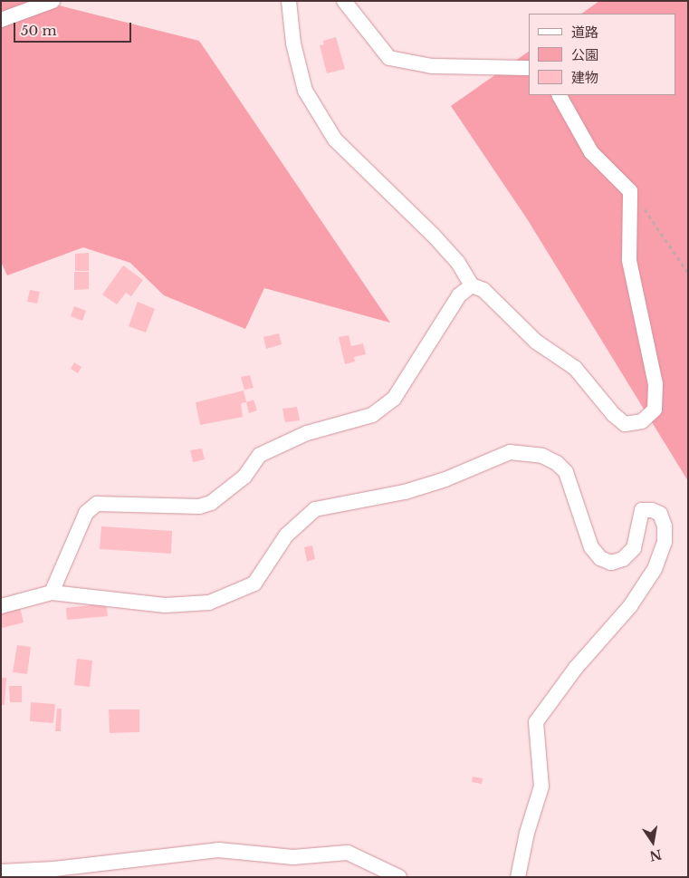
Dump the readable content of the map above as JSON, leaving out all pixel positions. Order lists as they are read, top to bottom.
{
  "legend": ["道路", "公園", "建物"],
  "scale_bar": "50 m",
  "north": "bottom"
}
